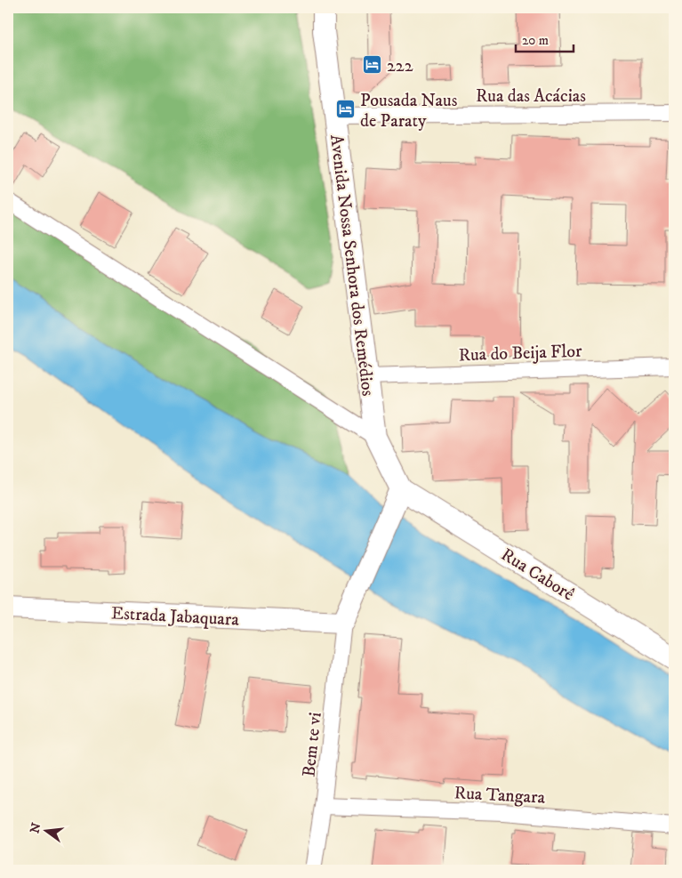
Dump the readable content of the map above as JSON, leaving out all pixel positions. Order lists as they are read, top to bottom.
{
  "streets": {
    "street": [
      "Rua das Acácias",
      "Avenida Nossa Senhora dos Remédios",
      "Rua do Beija Flor",
      "Rua Caborê",
      "Estrada Jabaquara",
      "Bem te vi",
      "Rua Tangara"
    ]
  },
  "crossings": [
    ["Rua das Acácias", "Avenida Nossa Senhora dos Remédios"],
    ["Avenida Nossa Senhora dos Remédios", "Rua do Beija Flor"],
    ["Avenida Nossa Senhora dos Remédios", "Rua Caborê"],
    ["Estrada Jabaquara", "Bem te vi"],
    ["Bem te vi", "Rua Tangara"]
  ],
  "places": {
    "hotel": ["222", "Pousada Naus de Paraty"]
  },
  "scale_bar": "20 m",
  "north": "left"
}
